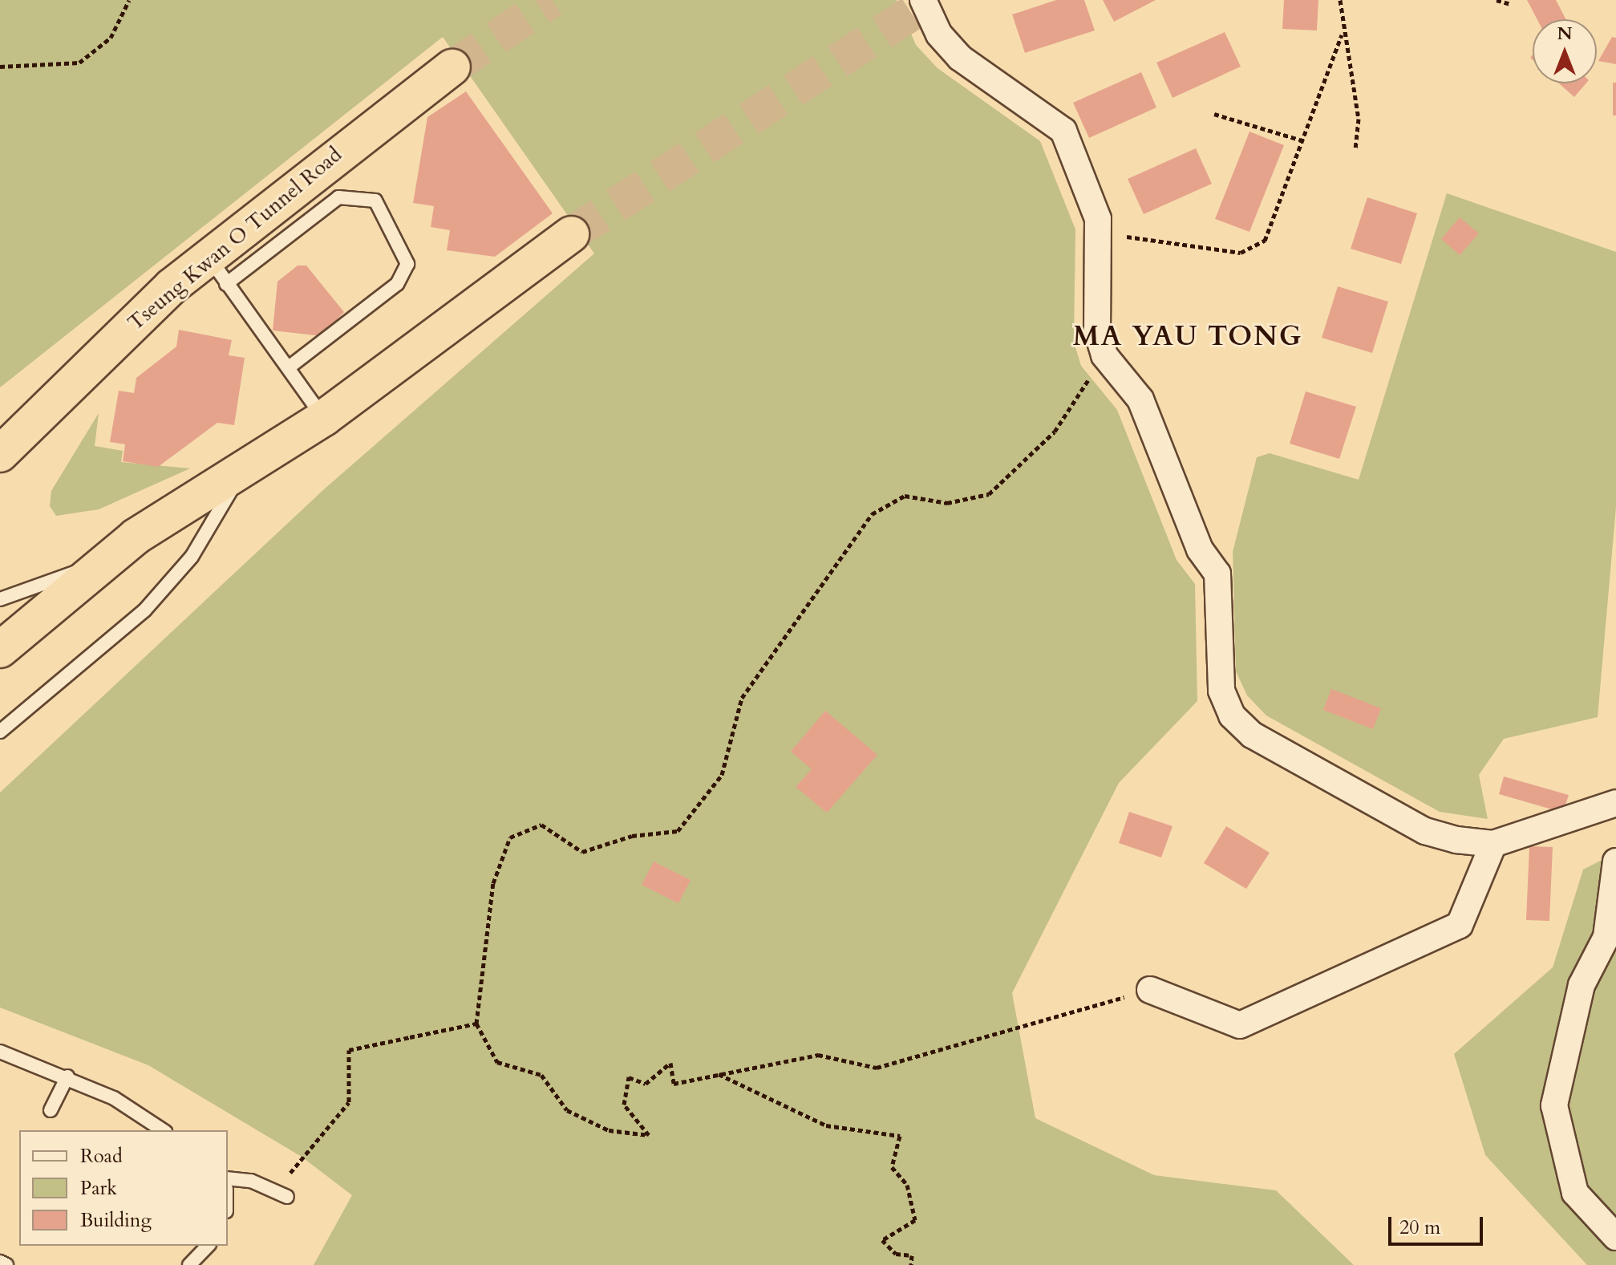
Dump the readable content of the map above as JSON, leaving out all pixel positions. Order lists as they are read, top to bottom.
{
  "streets": {
    "highway": ["Tseung Kwan O Tunnel Road"]
  },
  "districts": ["MA YAU TONG"],
  "legend": ["Road", "Park", "Building"],
  "scale_bar": "20 m",
  "north": "top"
}
